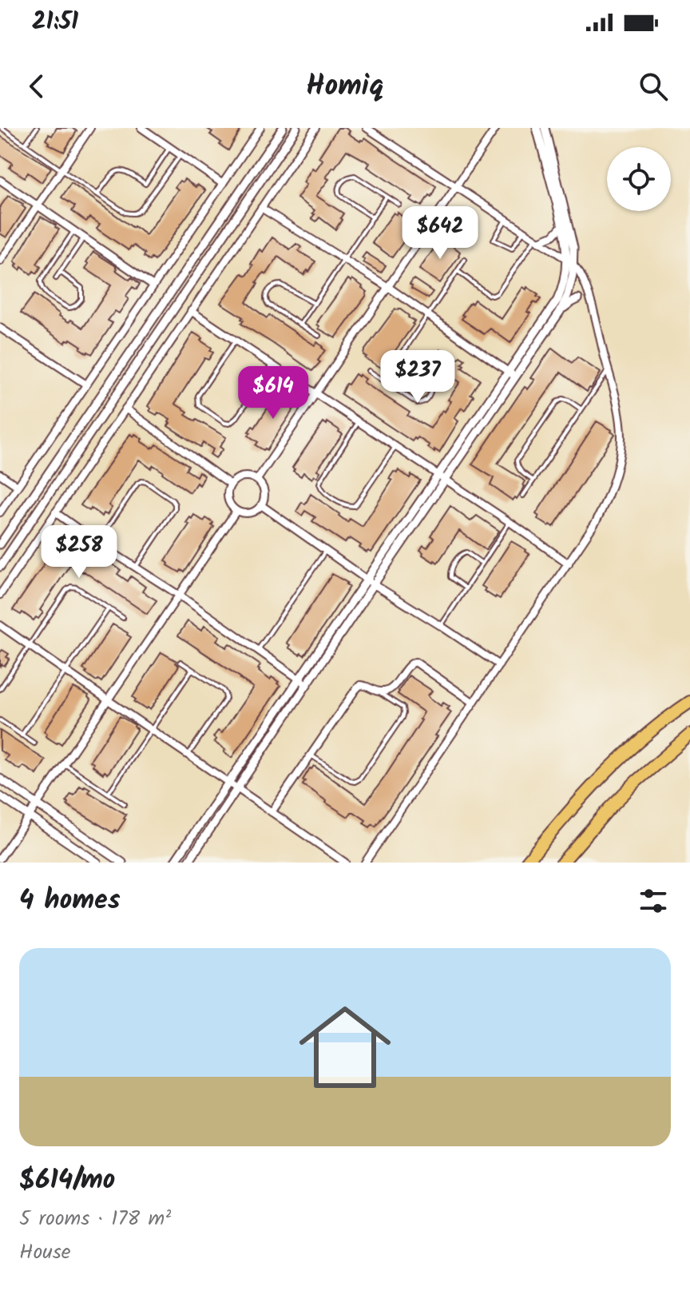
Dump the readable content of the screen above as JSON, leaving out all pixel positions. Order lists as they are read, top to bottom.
{
  "page": {
    "status": "21:51",
    "header": "Homiq",
    "price": [
      "$642",
      "$237",
      "$614",
      "$258"
    ],
    "heading": "4 homes",
    "list": [
      {
        "name": "$614/mo",
        "note": "5 rooms · 178 m² · House"
      }
    ]
  }
}
